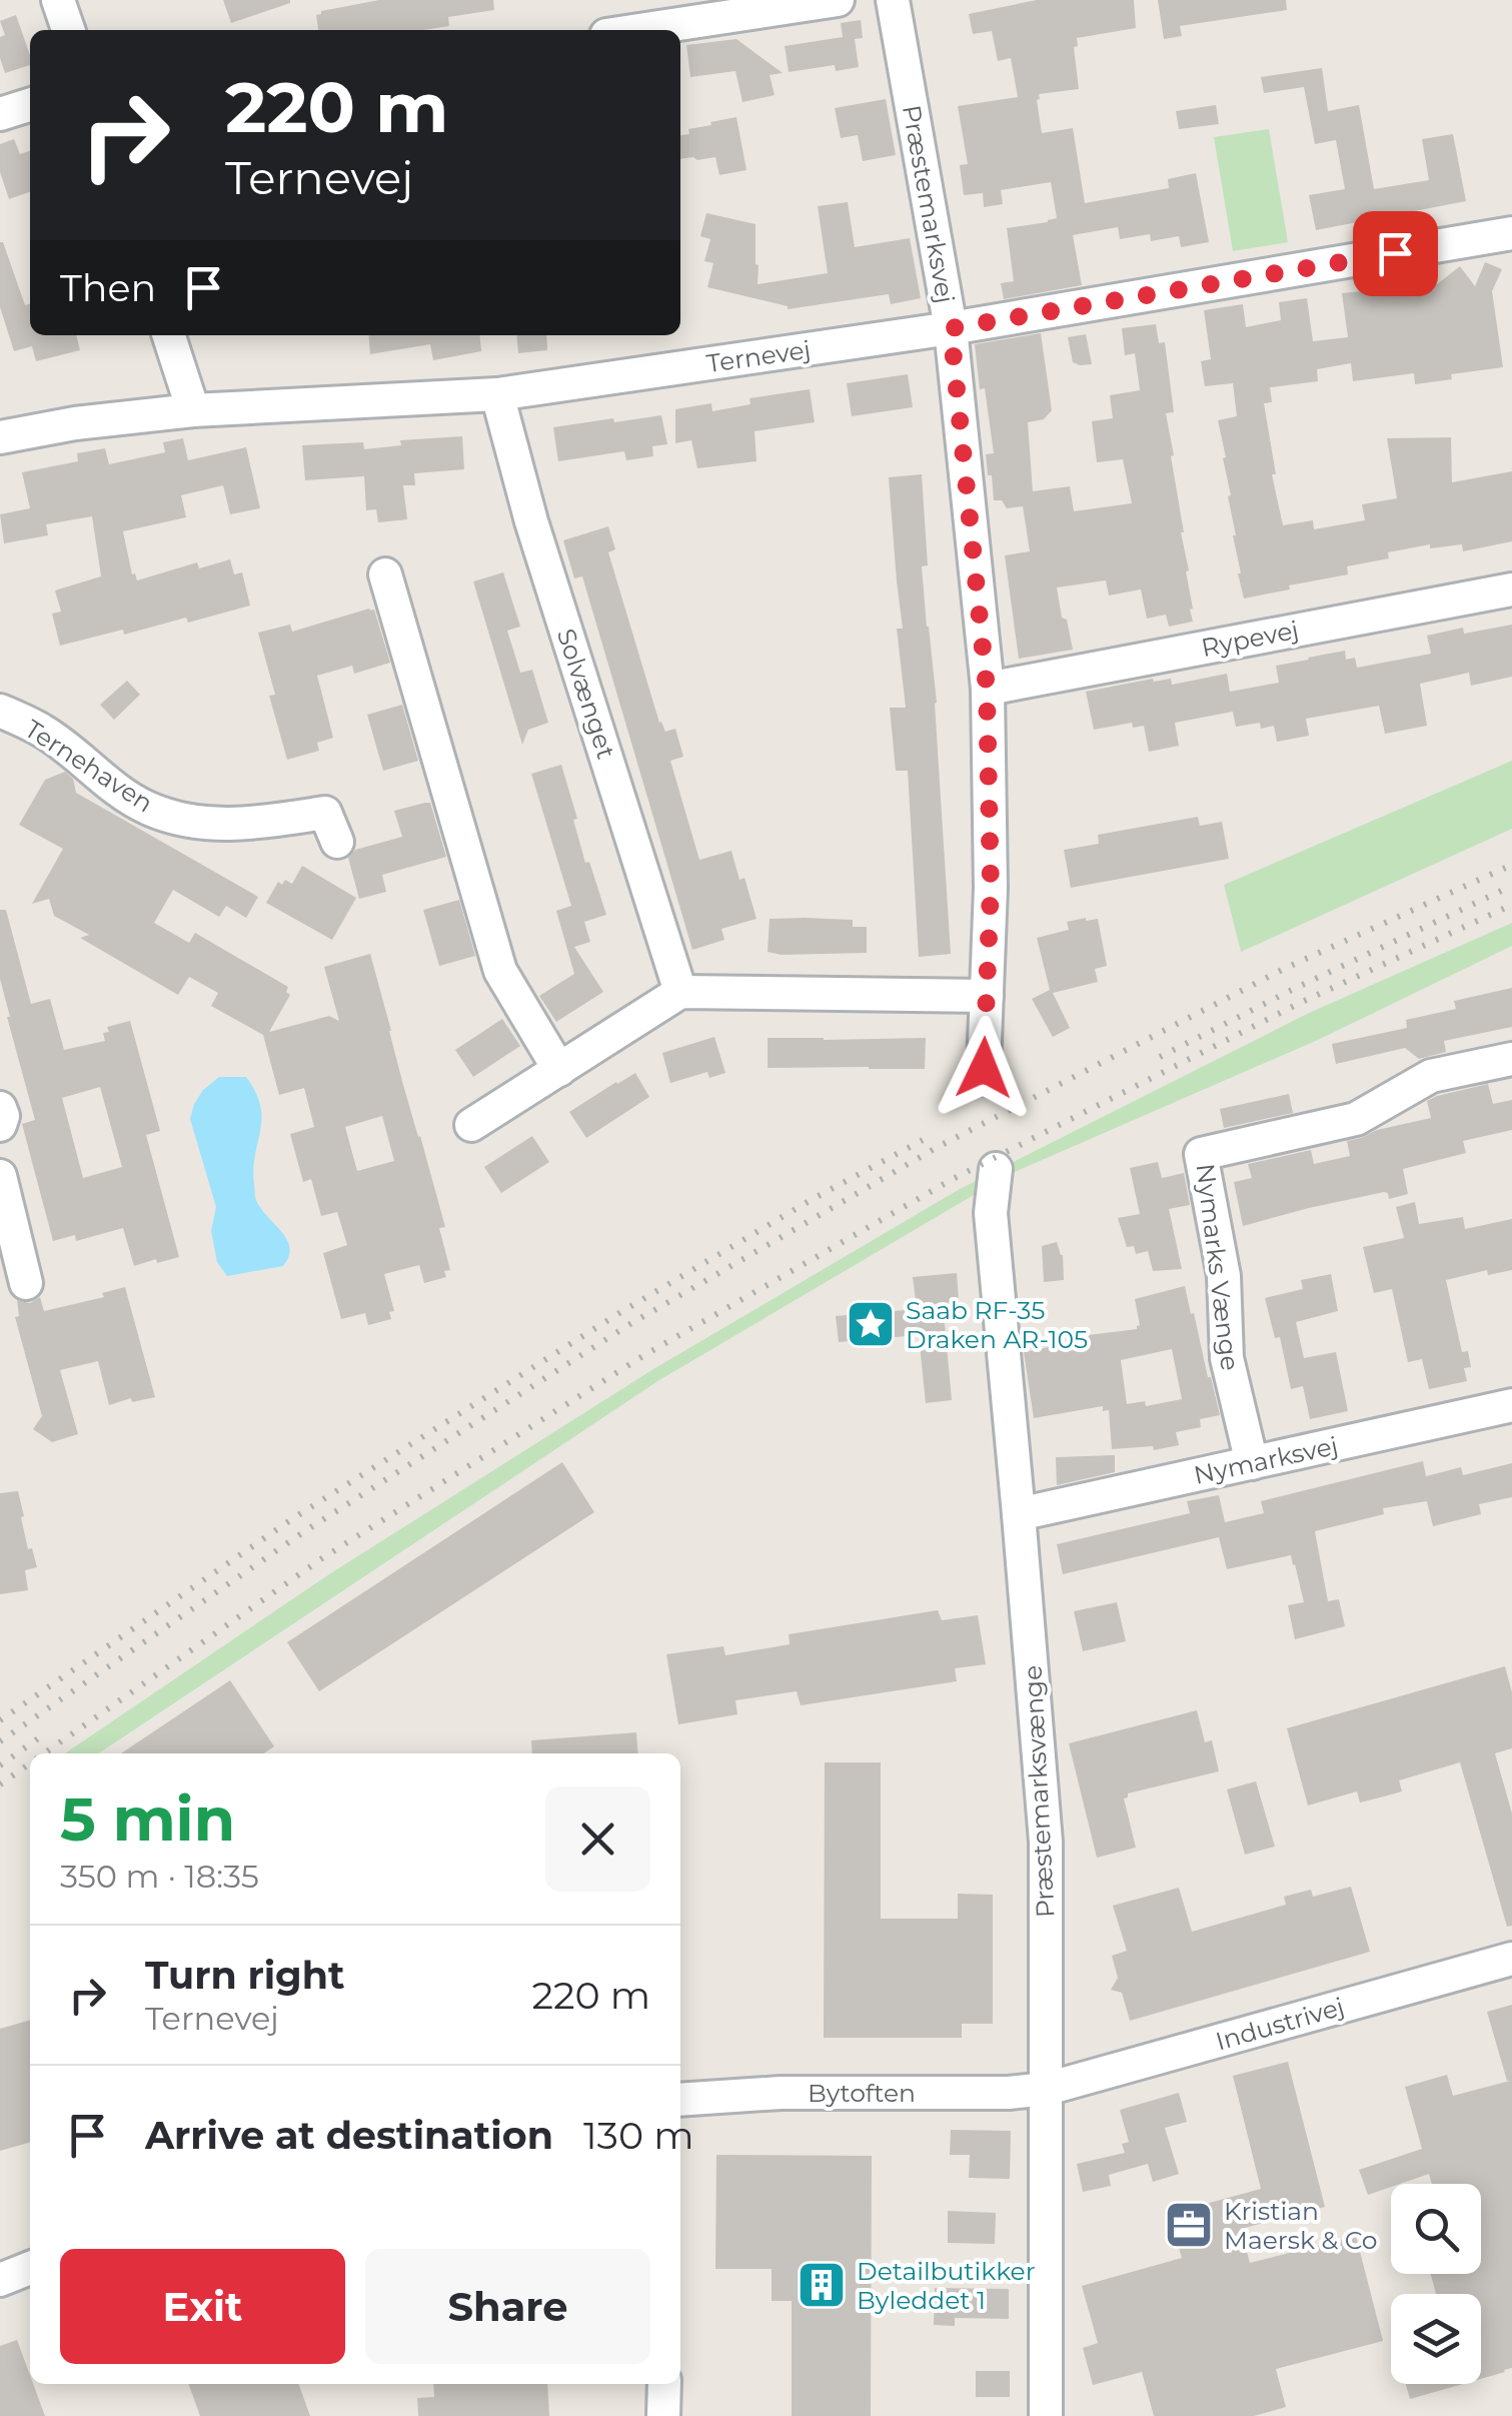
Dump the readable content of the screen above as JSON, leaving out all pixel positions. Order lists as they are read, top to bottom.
{
  "streets": {
    "street": [
      "Præstemarksvej",
      "Ternevej",
      "Rypevej",
      "Solvænget",
      "Ternehaven",
      "Nymarks Vænge",
      "Nymarksvej",
      "Præstemarksvænge",
      "Industrivej",
      "Bytoften"
    ]
  },
  "crossings": [
    ["Præstemarksvej", "Ternevej"],
    ["Præstemarksvej", "Rypevej"],
    ["Ternevej", "Solvænget"],
    ["Nymarks Vænge", "Nymarksvej"],
    ["Nymarksvej", "Præstemarksvænge"],
    ["Præstemarksvænge", "Industrivej"],
    ["Præstemarksvænge", "Bytoften"],
    ["Industrivej", "Bytoften"]
  ],
  "places": {
    "place": ["Saab RF-35 Draken AR-105"],
    "office": ["Kristian Maersk & Co"],
    "building": ["Detailbutikker Byleddet 1"]
  },
  "page": {
    "turn": ["220 m", "Ternevej"],
    "then": "Then",
    "heading": ["5 min", "350 m · 18:35"],
    "list": [
      {
        "name": "Turn right",
        "note": "Ternevej",
        "value": "220 m"
      },
      {
        "name": "Arrive at destination",
        "value": "130 m"
      }
    ],
    "buttons": ["Exit", "Share"]
  }
}
